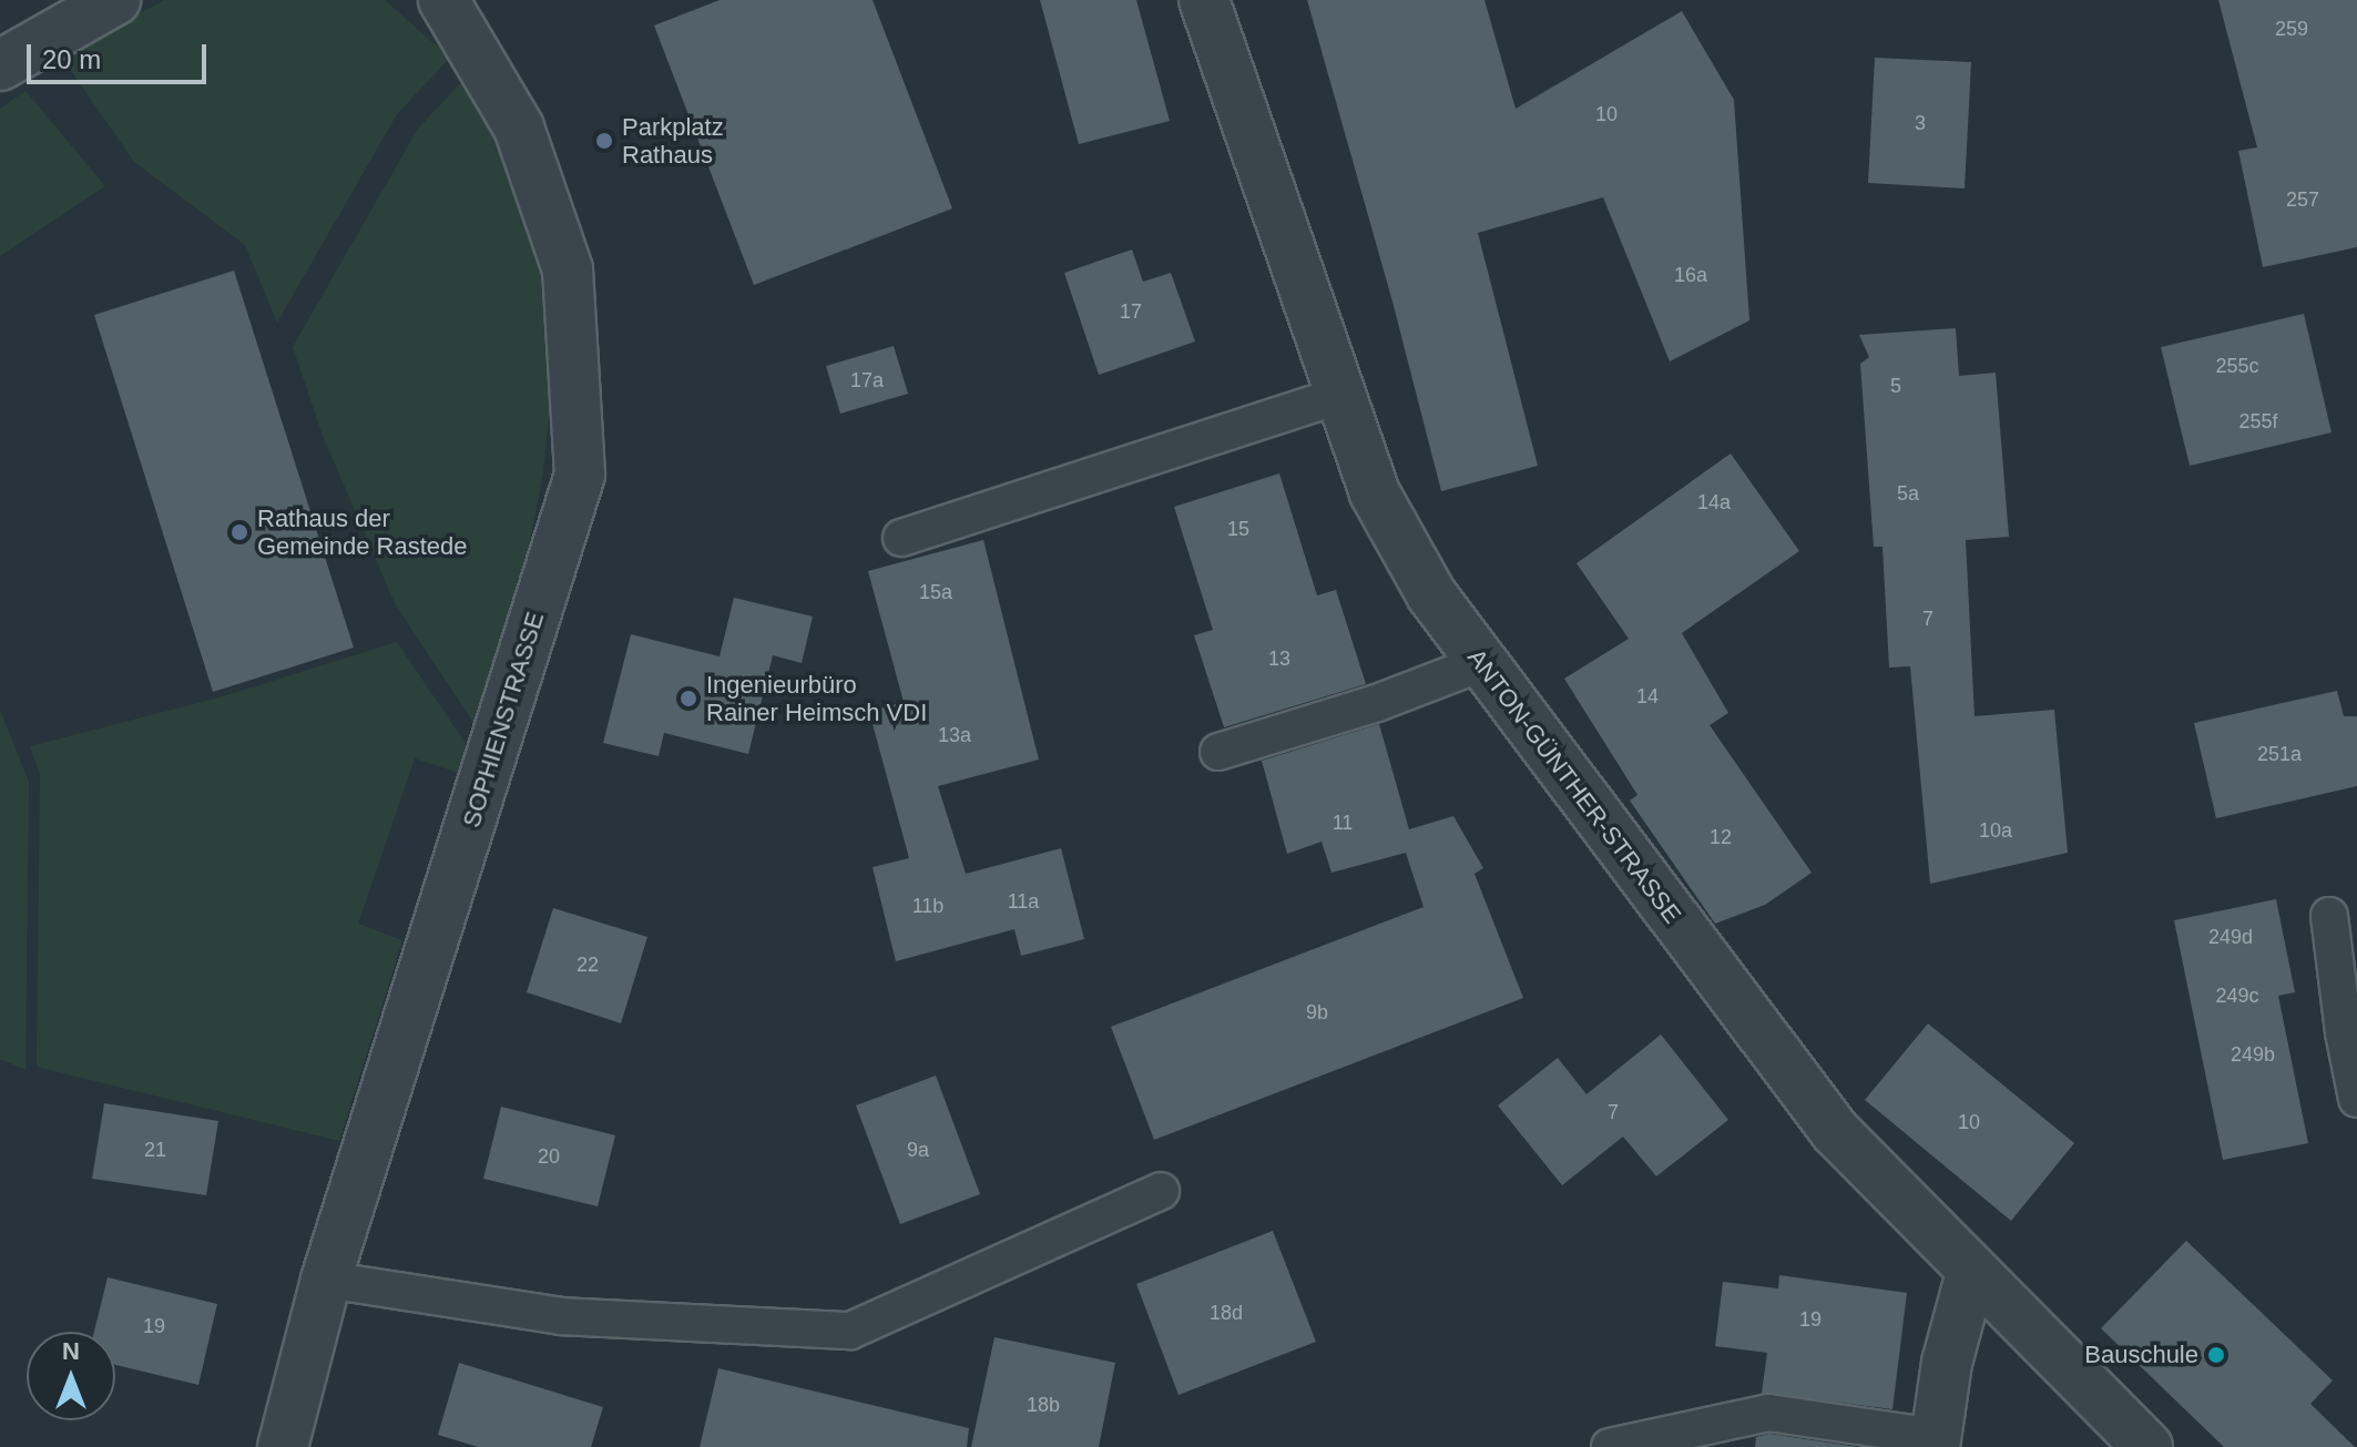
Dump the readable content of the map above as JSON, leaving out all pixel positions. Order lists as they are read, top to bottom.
{
  "streets": {
    "street": ["SOPHIENSTRASSE", "ANTON-GÜNTHER-STRASSE"]
  },
  "places": [
    "Parkplatz Rathaus",
    "Rathaus der Gemeinde Rastede",
    "Ingenieurbüro Rainer Heimsch VDI",
    "Bauschule"
  ],
  "house_numbers": [
    "259",
    "10",
    "3",
    "257",
    "16a",
    "17",
    "255c",
    "17a",
    "5",
    "255f",
    "5a",
    "14a",
    "15",
    "15a",
    "7",
    "13",
    "14",
    "13a",
    "251a",
    "11",
    "10a",
    "12",
    "11a",
    "11b",
    "249d",
    "22",
    "249c",
    "9b",
    "249b",
    "7",
    "10",
    "21",
    "9a",
    "20",
    "18d",
    "19",
    "19",
    "18b"
  ],
  "scale_bar": "20 m",
  "north": "top"
}
